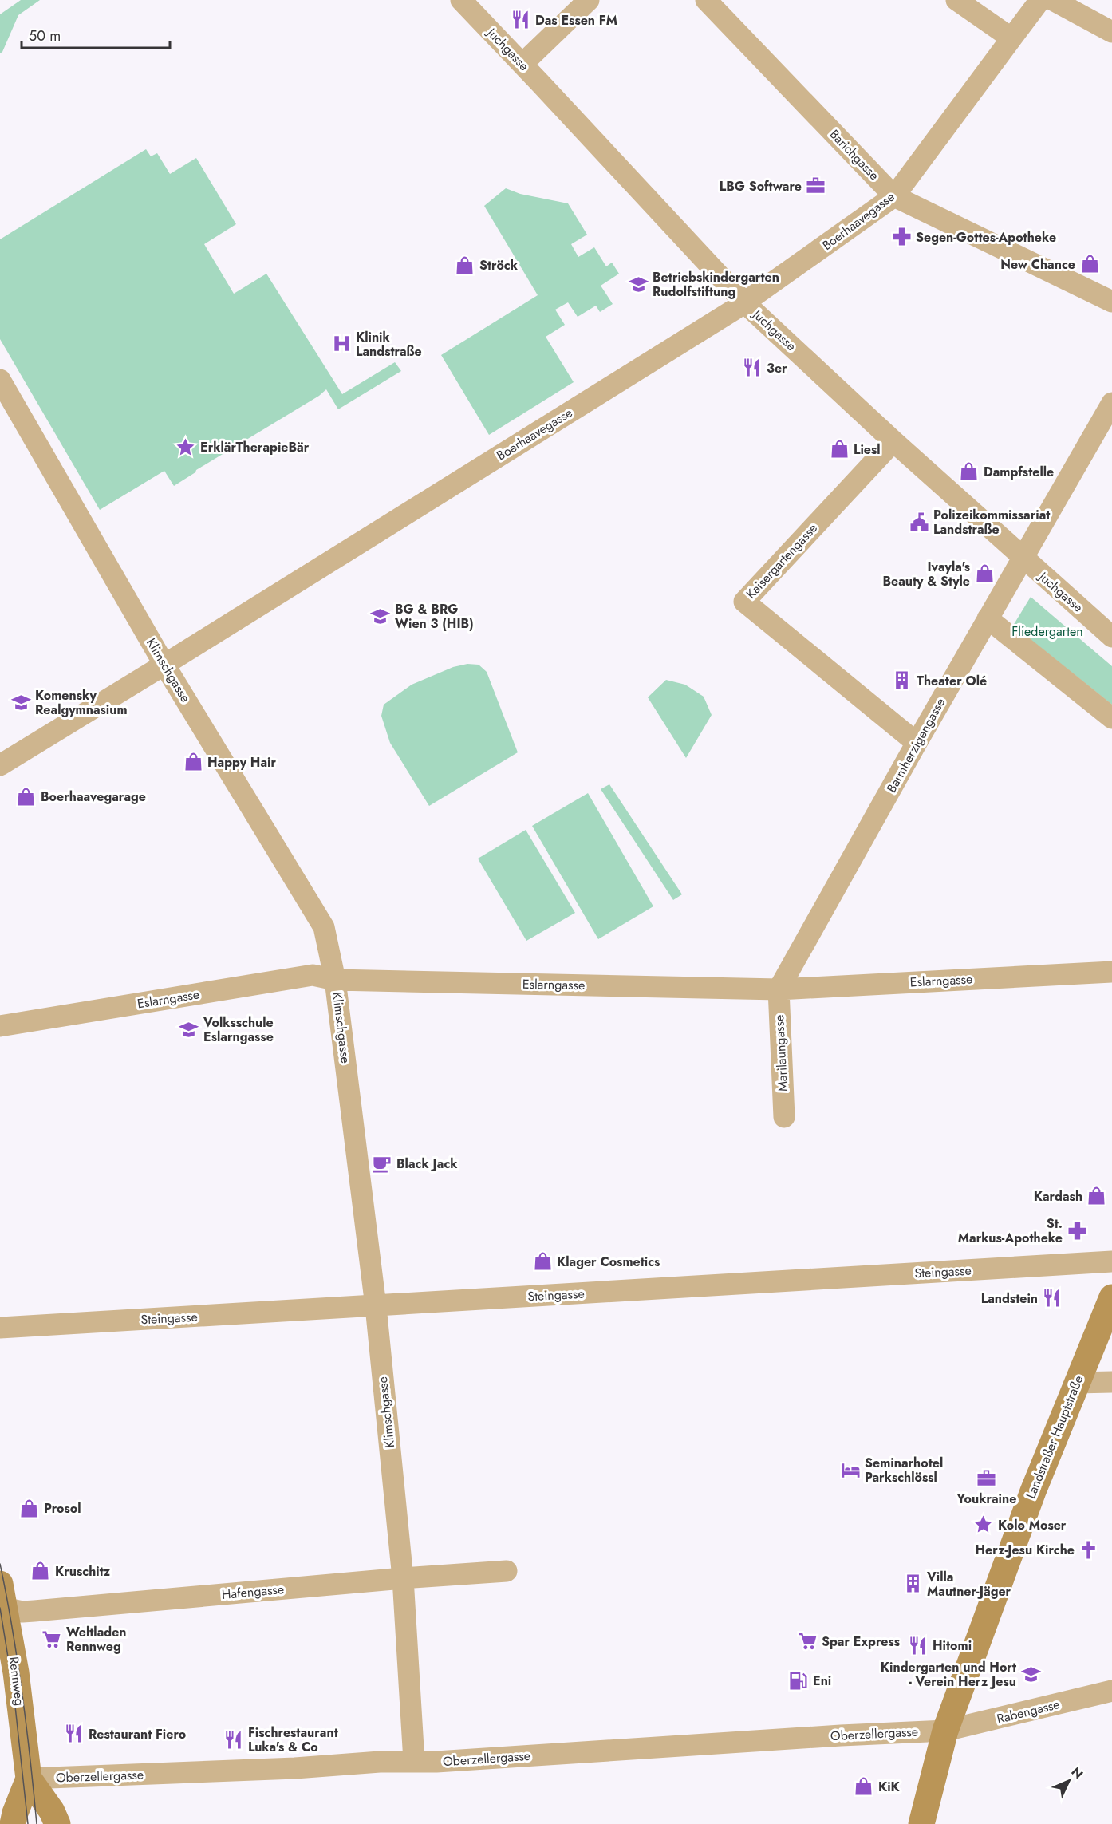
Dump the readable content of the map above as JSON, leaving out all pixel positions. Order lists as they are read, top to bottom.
{
  "streets": {
    "main road": ["Landstraßer Hauptstraße", "Rennweg"],
    "street": [
      "Juchgasse",
      "Barichgasse",
      "Boerhaavegasse",
      "Kaisergartengasse",
      "Klimschgasse",
      "Barmherzigengasse",
      "Eslarngasse",
      "Marilaungasse",
      "Steingasse",
      "Hafengasse",
      "Rabengasse",
      "Oberzellergasse"
    ]
  },
  "crossings": [
    ["Juchgasse", "Boerhaavegasse"],
    ["Juchgasse", "Kaisergartengasse"],
    ["Juchgasse", "Barmherzigengasse"],
    ["Barichgasse", "Boerhaavegasse"],
    ["Boerhaavegasse", "Klimschgasse"],
    ["Kaisergartengasse", "Barmherzigengasse"],
    ["Klimschgasse", "Eslarngasse"],
    ["Klimschgasse", "Steingasse"],
    ["Klimschgasse", "Hafengasse"],
    ["Klimschgasse", "Oberzellergasse"],
    ["Barmherzigengasse", "Eslarngasse"],
    ["Barmherzigengasse", "Marilaungasse"],
    ["Eslarngasse", "Marilaungasse"],
    ["Landstraßer Hauptstraße", "Rabengasse"],
    ["Landstraßer Hauptstraße", "Oberzellergasse"],
    ["Hafengasse", "Rennweg"],
    ["Rennweg", "Oberzellergasse"],
    ["Rabengasse", "Oberzellergasse"]
  ],
  "parks": ["Fliedergarten"],
  "places": {
    "restaurant": [
      "Das Essen FM",
      "3er",
      "Landstein",
      "Hitomi",
      "Restaurant Fiero",
      "Fischrestaurant Luka's & Co"
    ],
    "office": ["LBG Software", "Youkraine"],
    "pharmacy": ["Segen-Gottes-Apotheke", "St. Markus-Apotheke"],
    "shop": [
      "New Chance",
      "Ströck",
      "Liesl",
      "Dampfstelle",
      "Ivayla's Beauty & Style",
      "Happy Hair",
      "Boerhaavegarage",
      "Kardash",
      "Klager Cosmetics",
      "Prosol",
      "Kruschitz",
      "KiK"
    ],
    "school or university": [
      "Betriebskindergarten Rudolfstiftung",
      "BG & BRG Wien 3 (HIB)",
      "Komensky Realgymnasium",
      "Volksschule Eslarngasse",
      "Kindergarten und Hort - Verein Herz Jesu"
    ],
    "hospital": ["Klinik Landstraße"],
    "place": ["ErklärTherapieBär", "Kolo Moser"],
    "public building": ["Polizeikommissariat Landstraße"],
    "building": ["Theater Olé", "Villa Mautner-Jäger"],
    "cafe": ["Black Jack"],
    "hotel": ["Seminarhotel Parkschlössl"],
    "church": ["Herz-Jesu Kirche"],
    "supermarket": ["Weltladen Rennweg", "Spar Express"],
    "fuel station": ["Eni"]
  },
  "scale_bar": "50 m",
  "north": "top right"
}
